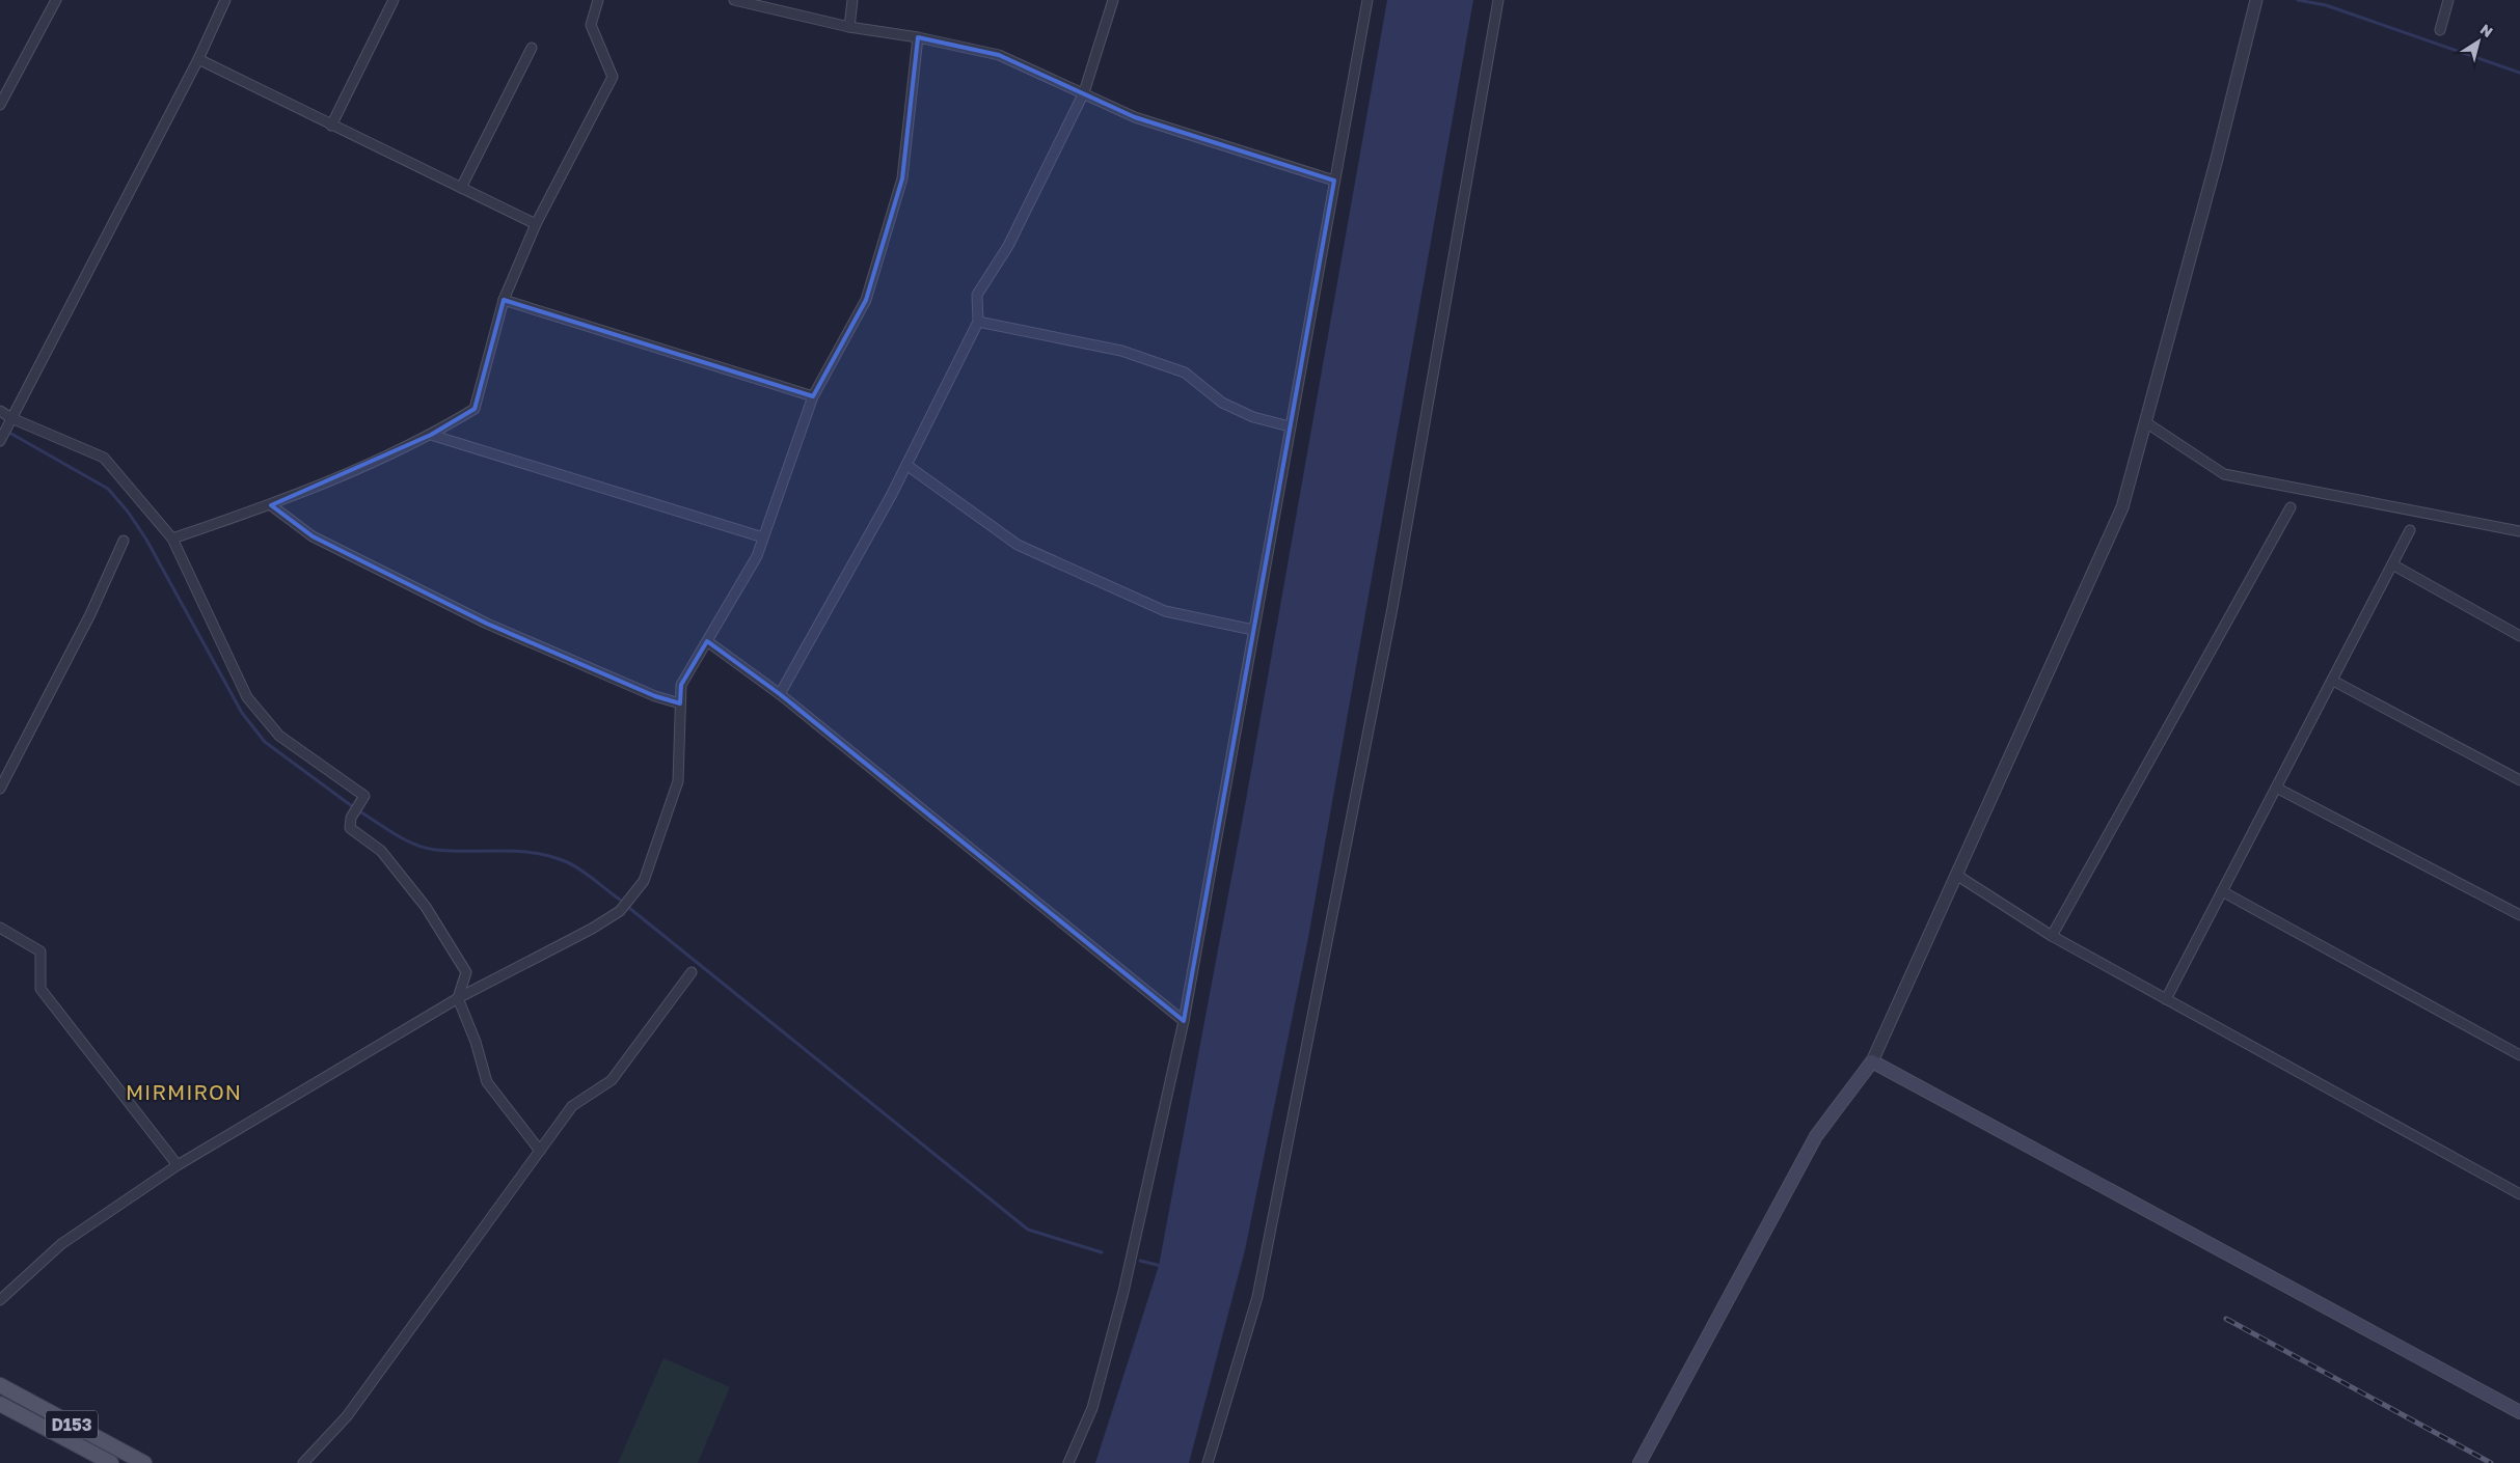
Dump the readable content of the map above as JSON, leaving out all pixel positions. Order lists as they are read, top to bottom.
{
  "streets": {
    "main road": ["D153"]
  },
  "districts": ["MIRMIRON"],
  "north": "top right"
}
